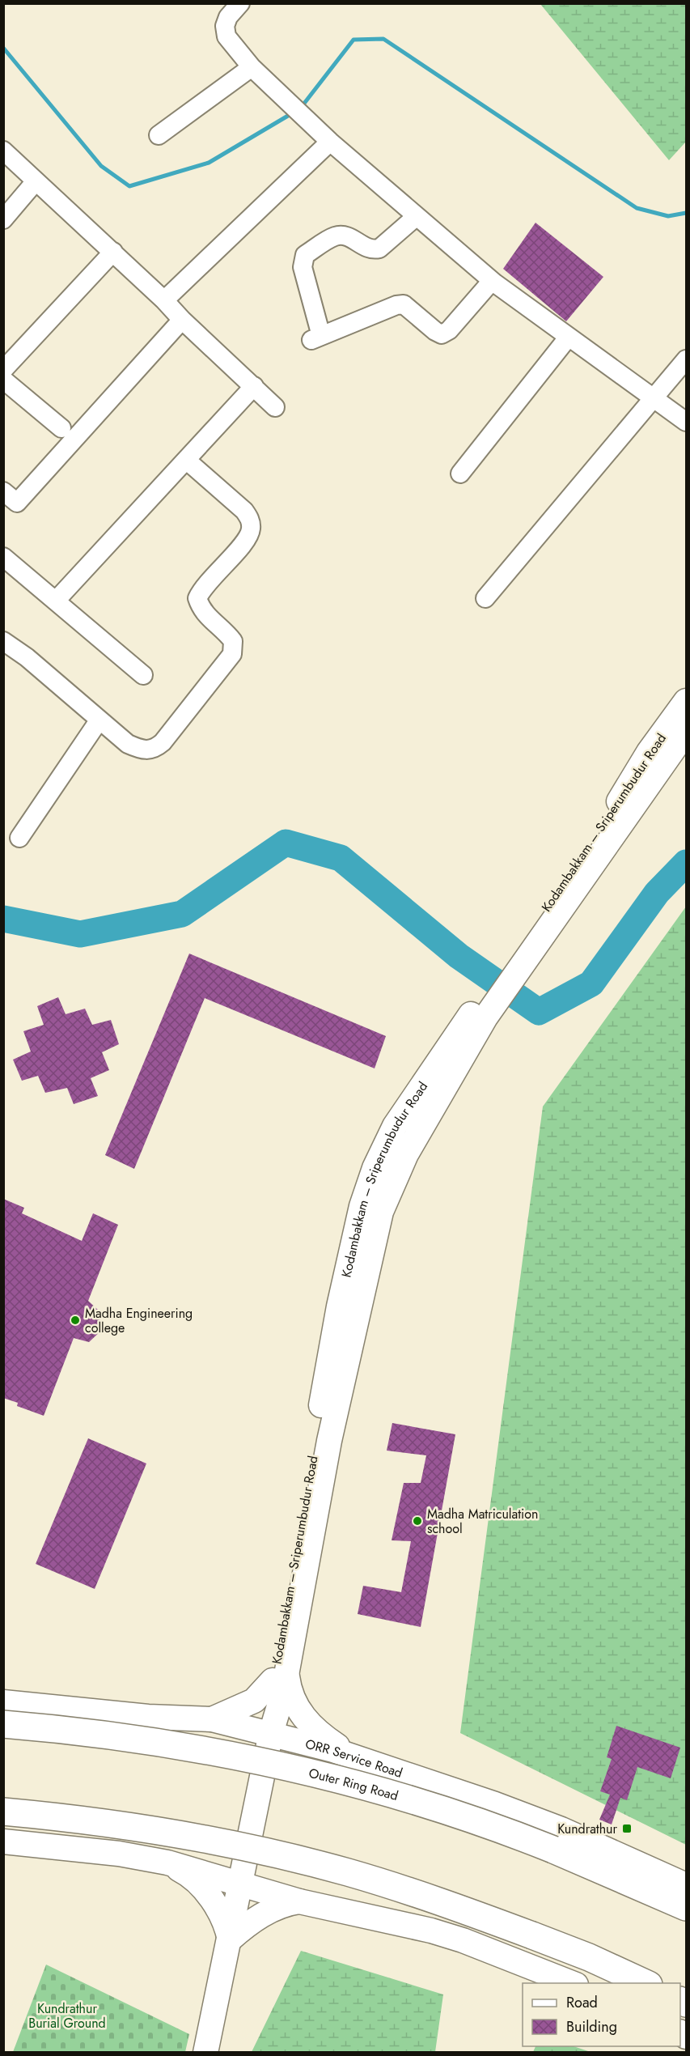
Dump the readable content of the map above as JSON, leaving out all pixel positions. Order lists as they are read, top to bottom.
{
  "streets": {
    "highway": ["Outer Ring Road"],
    "main road": ["Kodambakkam – Sriperumbudur Road", "ORR Service Road"]
  },
  "crossings": [
    ["Kodambakkam – Sriperumbudur Road", "ORR Service Road"]
  ],
  "parks": ["Kundrathur Burial Ground"],
  "places": {
    "other": ["Madha Engineering college", "Madha Matriculation school"],
    "transit": ["Kundrathur"]
  },
  "legend": ["Road", "Building"]
}
